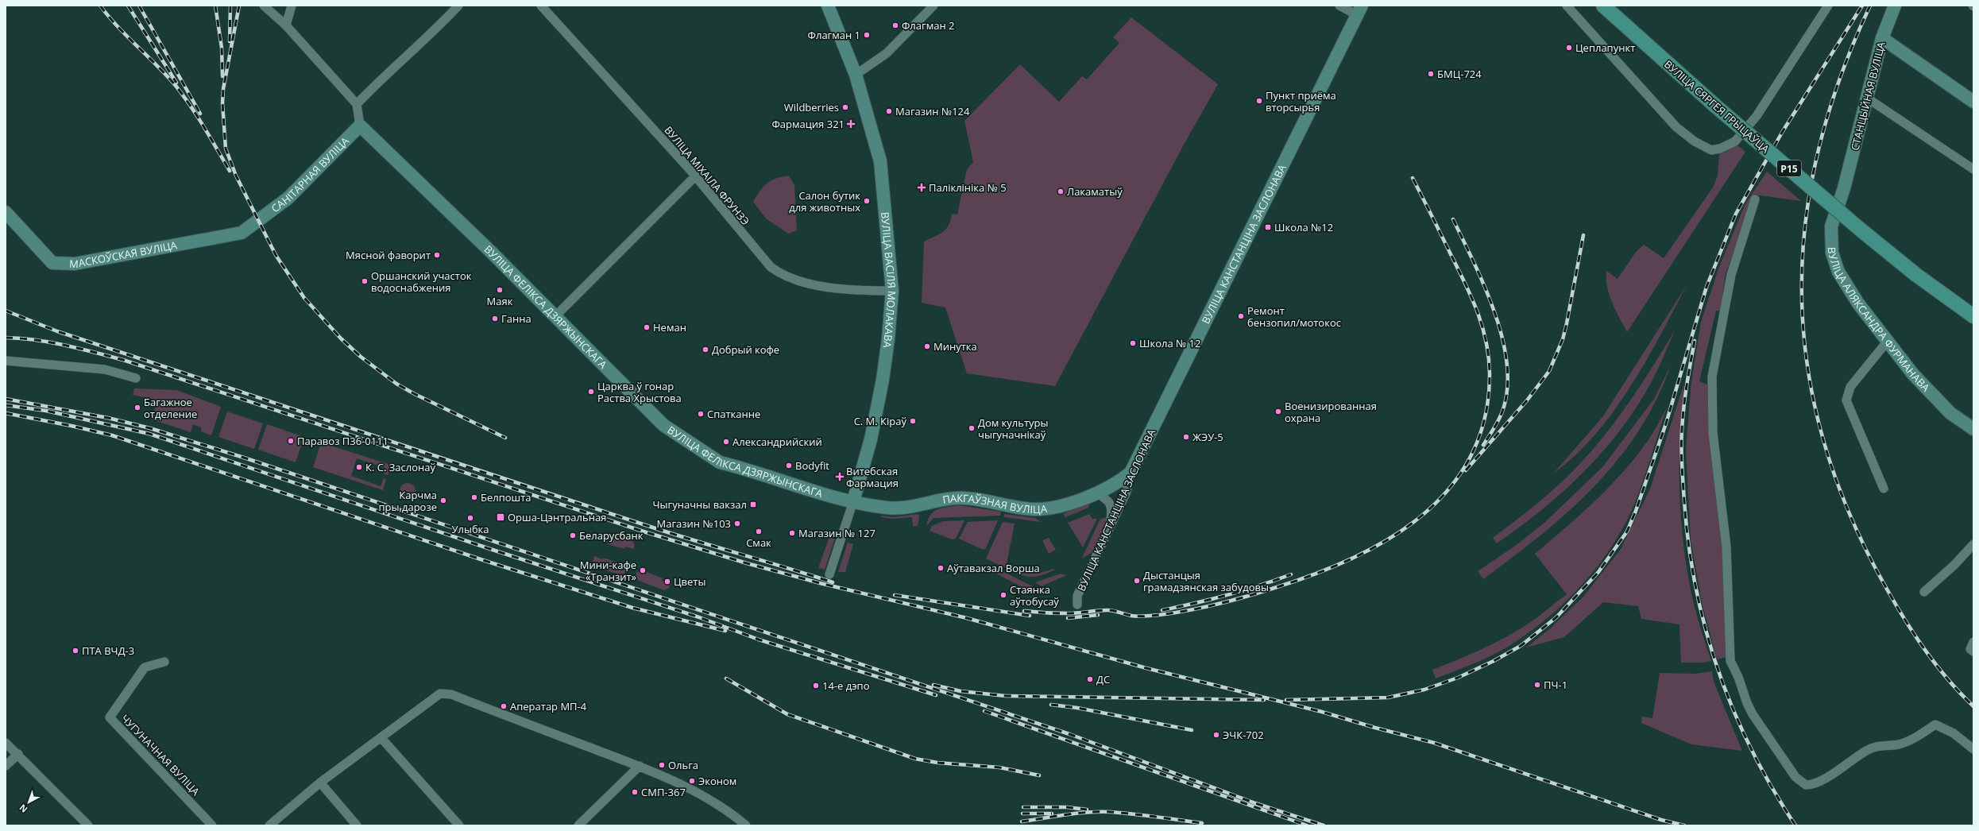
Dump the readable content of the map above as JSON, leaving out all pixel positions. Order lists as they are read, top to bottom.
{
  "streets": {
    "main road": ["ВУЛІЦА СЯРГЕЯ ГРЫЦАЎЦА", "Р15"],
    "street": [
      "СТАНЦЫЙНАЯ ВУЛІЦА",
      "САНІТАРНАЯ ВУЛІЦА",
      "ВУЛІЦА МІХАІЛА ФРУНЗЭ",
      "ВУЛІЦА КАНСТАНЦІНА ЗАСЛОНАВА",
      "МАСКОЎСКАЯ ВУЛІЦА",
      "ВУЛІЦА ВАСІЛЯ МОЛАКАВА",
      "ВУЛІЦА ФЕЛІКСА ДЗЯРЖЫНСКАГА",
      "ВУЛІЦА АЛЯКСАНДРА ФУРМАНАВА",
      "ПАКГАЎЗНАЯ ВУЛІЦА",
      "ЧУГУНАЧНАЯ ВУЛІЦА"
    ]
  },
  "crossings": [
    ["СТАНЦЫЙНАЯ ВУЛІЦА", "ВУЛІЦА АЛЯКСАНДРА ФУРМАНАВА"],
    ["САНІТАРНАЯ ВУЛІЦА", "МАСКОЎСКАЯ ВУЛІЦА"],
    ["САНІТАРНАЯ ВУЛІЦА", "ВУЛІЦА ФЕЛІКСА ДЗЯРЖЫНСКАГА"],
    ["ВУЛІЦА МІХАІЛА ФРУНЗЭ", "ВУЛІЦА ВАСІЛЯ МОЛАКАВА"],
    ["ВУЛІЦА КАНСТАНЦІНА ЗАСЛОНАВА", "ПАКГАЎЗНАЯ ВУЛІЦА"],
    ["ВУЛІЦА ВАСІЛЯ МОЛАКАВА", "ВУЛІЦА ФЕЛІКСА ДЗЯРЖЫНСКАГА"],
    ["ВУЛІЦА ВАСІЛЯ МОЛАКАВА", "ПАКГАЎЗНАЯ ВУЛІЦА"],
    ["ВУЛІЦА ФЕЛІКСА ДЗЯРЖЫНСКАГА", "ПАКГАЎЗНАЯ ВУЛІЦА"]
  ],
  "places": {
    "other": [
      "Флагман 2",
      "Флагман 1",
      "Цеплапункт",
      "БМЦ-724",
      "Пункт приёма вторсырья",
      "Wildberries",
      "Магазин №124",
      "Лакаматыў",
      "Салон бутик для животных",
      "Мясной фаворит",
      "Оршанский участок водоснабжения",
      "Маяк",
      "Ремонт бензопил/мотокос",
      "Ганна",
      "Неман",
      "Школа № 12",
      "Минутка",
      "Добрый кофе",
      "Царква ў гонар Раства Хрыстова",
      "Багажное отделение",
      "Военизированная охрана",
      "Спатканне",
      "С. М. Кіраў",
      "Дом культуры чыгуначнікаў",
      "ЖЭУ-5",
      "Паравоз П36-0111",
      "Александрийский",
      "Bodyfit",
      "К. С. Заслонаў",
      "Белпошта",
      "Карчма пры дарозе",
      "Улыбка",
      "Магазин №103",
      "Смак",
      "Магазин № 127",
      "Беларусбанк",
      "Аўтавакзал Ворша",
      "Мини-кафе «Транзит»",
      "Дыстанцыя грамадзянская забудовы",
      "Цветы",
      "Стаянка аўтобусаў",
      "ПТА ВЧД-3",
      "ДС",
      "ПЧ-1",
      "14-е дэпо",
      "Аператар МП-4",
      "ЭЧК-702",
      "Ольга",
      "Эконом",
      "СМП-367"
    ],
    "health": ["Фармация 321", "Паліклініка № 5", "Витебская Фармация"],
    "transit": ["Школа №12", "Чыгуначны вакзал", "Орша-Цэнтральная"]
  },
  "north": "bottom left"
}
